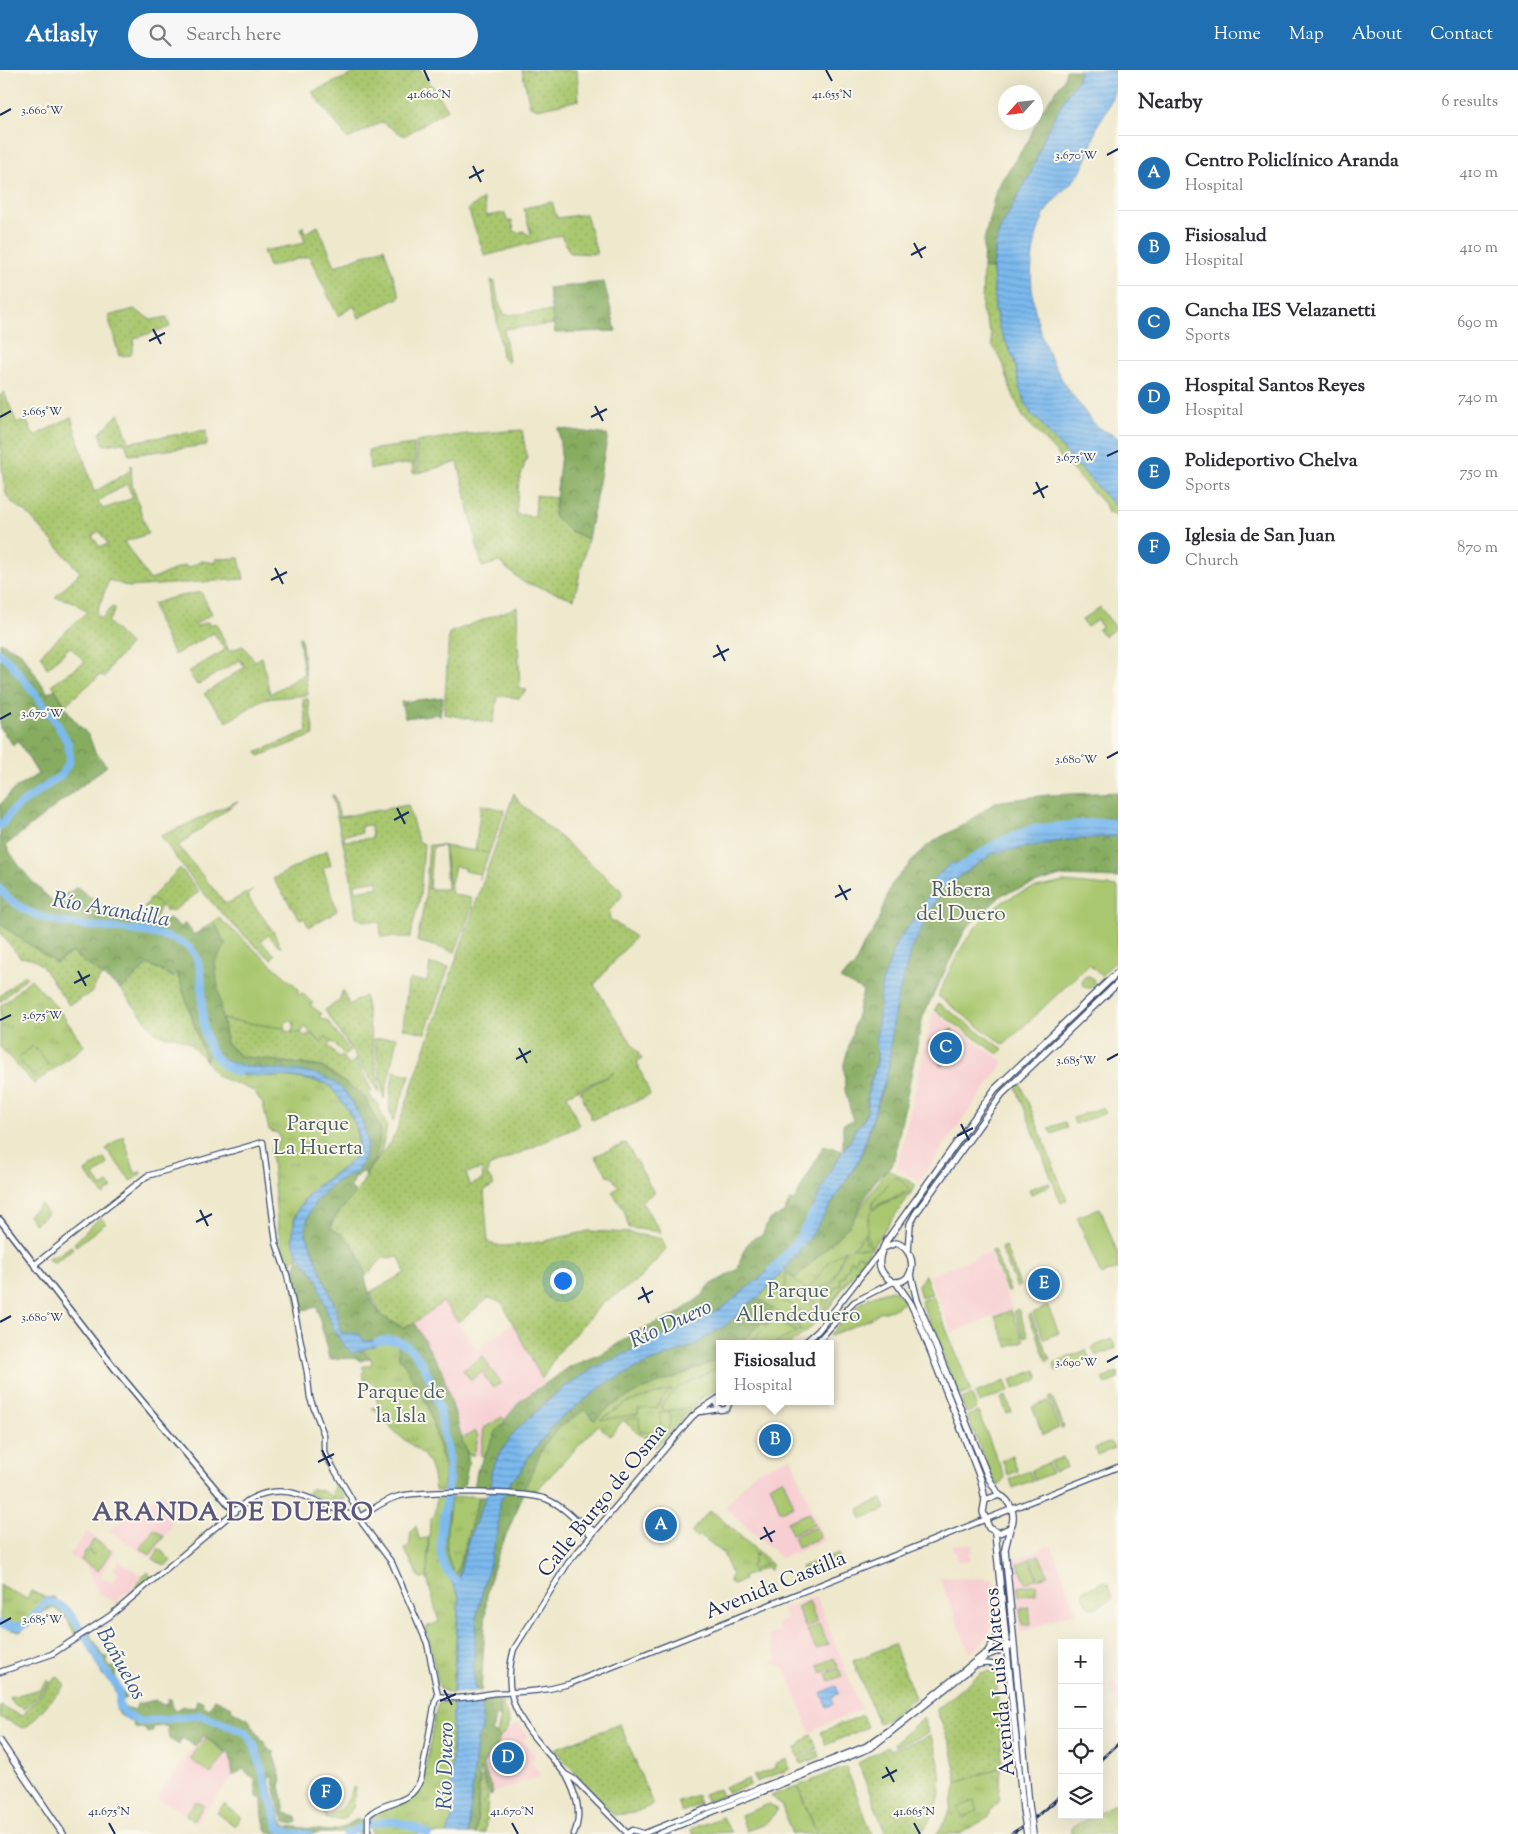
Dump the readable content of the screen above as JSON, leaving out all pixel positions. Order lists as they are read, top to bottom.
{
  "streets": {
    "main road": ["Avenida Luis Mateos"],
    "street": ["Calle Burgo de Osma", "Avenida Castilla"]
  },
  "crossings": [
    ["Calle Burgo de Osma", "Avenida Castilla"],
    ["Avenida Castilla", "Avenida Luis Mateos"]
  ],
  "districts": ["ARANDA DE DUERO"],
  "water": ["Río Arandilla", "Río Duero", "Bañuelos"],
  "parks": [
    "Ribera del Duero",
    "Parque La Huerta",
    "Parque Allendeduero",
    "Parque de la Isla"
  ],
  "north": "bottom left",
  "page": {
    "header": "Atlasly",
    "search": "Search here",
    "nav": [
      "Home",
      "Map",
      "About",
      "Contact"
    ],
    "heading": ["Nearby", "6 results"],
    "list": [
      {
        "mark": "A",
        "name": "Centro Policlínico Aranda",
        "note": "Hospital",
        "value": "410 m"
      },
      {
        "mark": "B",
        "name": "Fisiosalud",
        "note": "Hospital",
        "value": "410 m"
      },
      {
        "mark": "C",
        "name": "Cancha IES Velazanetti",
        "note": "Sports",
        "value": "690 m"
      },
      {
        "mark": "D",
        "name": "Hospital Santos Reyes",
        "note": "Hospital",
        "value": "740 m"
      },
      {
        "mark": "E",
        "name": "Polideportivo Chelva",
        "note": "Sports",
        "value": "750 m"
      },
      {
        "mark": "F",
        "name": "Iglesia de San Juan",
        "note": "Church",
        "value": "870 m"
      }
    ],
    "pins": [
      "C",
      "E",
      "B",
      "A",
      "D",
      "F"
    ],
    "popup": ["Fisiosalud", "Hospital"],
    "map_buttons": ["+", "−"]
  },
  "coordinates": [
    "41.660°N",
    "41.655°N",
    "3.660°W",
    "3.670°W",
    "3.665°W",
    "3.675°W",
    "3.680°W",
    "3.685°W",
    "3.690°W",
    "41.675°N",
    "41.670°N",
    "41.665°N"
  ]
}
